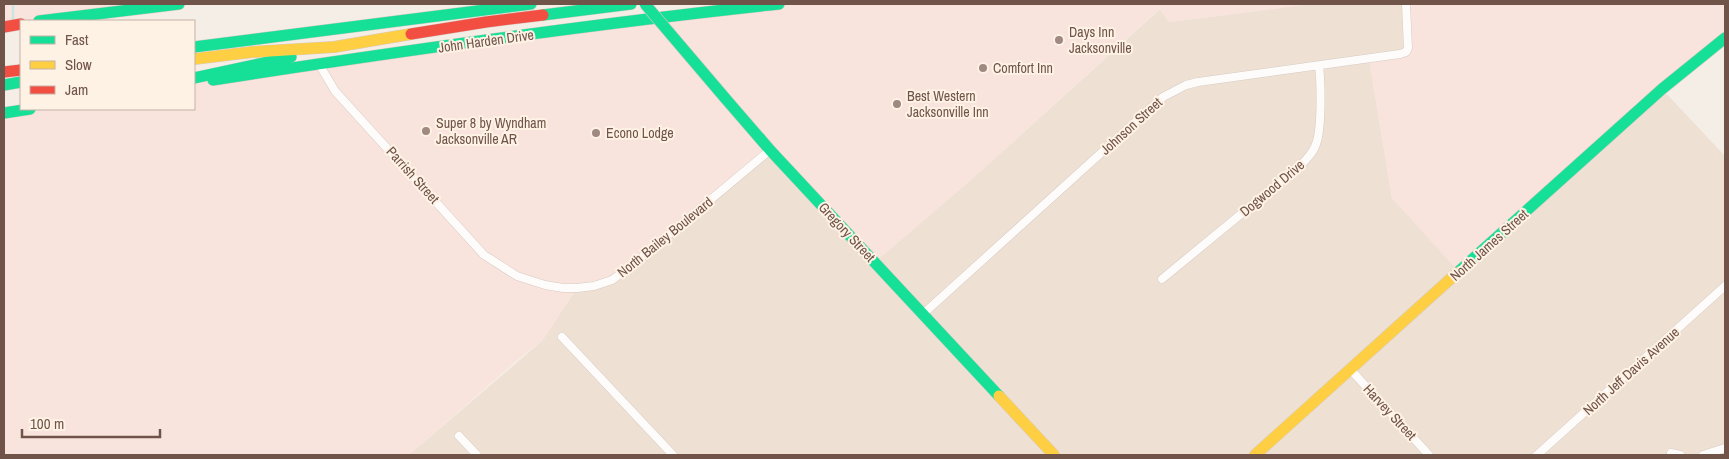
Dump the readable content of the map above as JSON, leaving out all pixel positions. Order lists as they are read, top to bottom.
{
  "streets": {
    "main road": ["John Harden Drive", "Gregory Street", "North James Street"],
    "street": [
      "Johnson Street",
      "Parrish Street",
      "Dogwood Drive",
      "North Bailey Boulevard",
      "North Jeff Davis Avenue",
      "Harvey Street"
    ]
  },
  "crossings": [
    ["John Harden Drive", "Parrish Street"],
    ["Johnson Street", "Dogwood Drive"],
    ["Johnson Street", "Gregory Street"],
    ["Parrish Street", "North Bailey Boulevard"],
    ["Gregory Street", "North Bailey Boulevard"],
    ["North James Street", "Harvey Street"]
  ],
  "places": [
    "Days Inn Jacksonville",
    "Comfort Inn",
    "Best Western Jacksonville Inn",
    "Super 8 by Wyndham Jacksonville AR",
    "Econo Lodge"
  ],
  "legend": ["Fast", "Slow", "Jam"],
  "scale_bar": "100 m"
}
